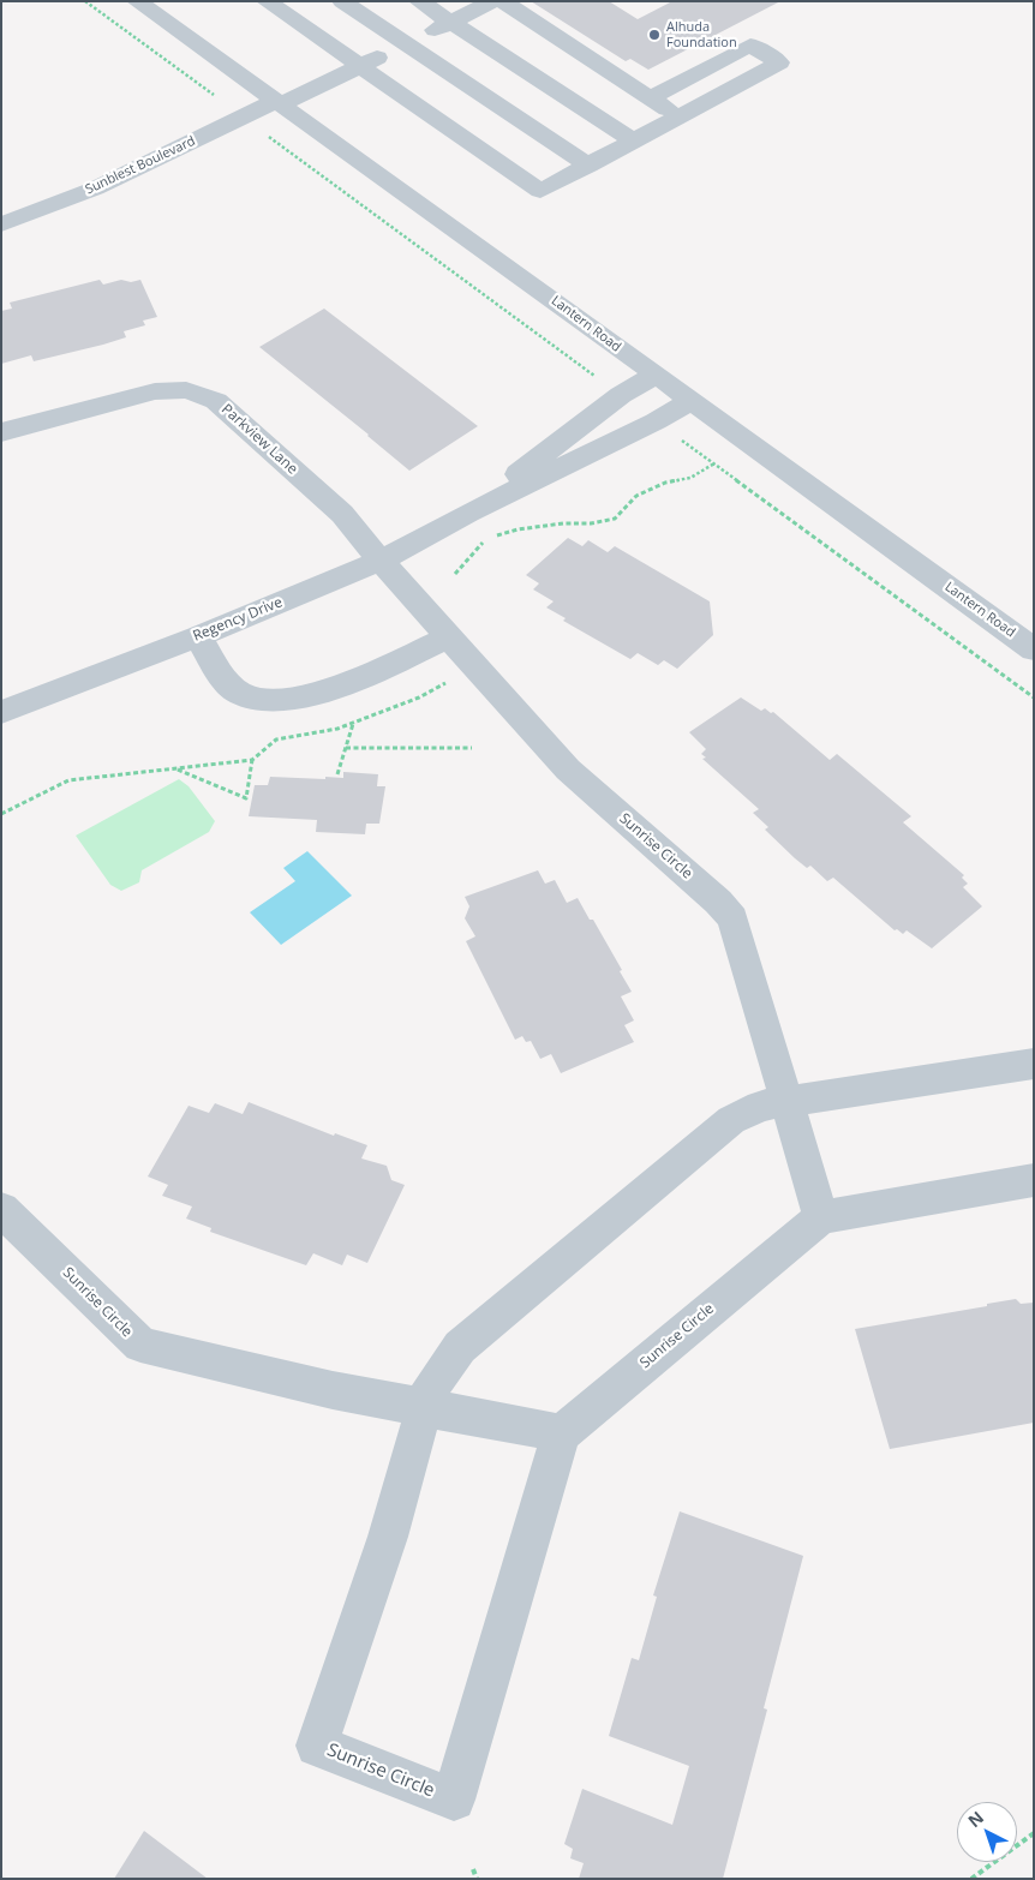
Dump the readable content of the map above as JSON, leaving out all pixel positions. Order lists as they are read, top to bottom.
{
  "streets": {
    "street": [
      "Sunblest Boulevard",
      "Lantern Road",
      "Parkview Lane",
      "Regency Drive",
      "Sunrise Circle"
    ]
  },
  "crossings": [
    ["Sunblest Boulevard", "Lantern Road"],
    ["Lantern Road", "Regency Drive"],
    ["Parkview Lane", "Regency Drive"],
    ["Parkview Lane", "Sunrise Circle"],
    ["Regency Drive", "Sunrise Circle"]
  ],
  "places": ["Alhuda Foundation"],
  "north": "top left"
}
